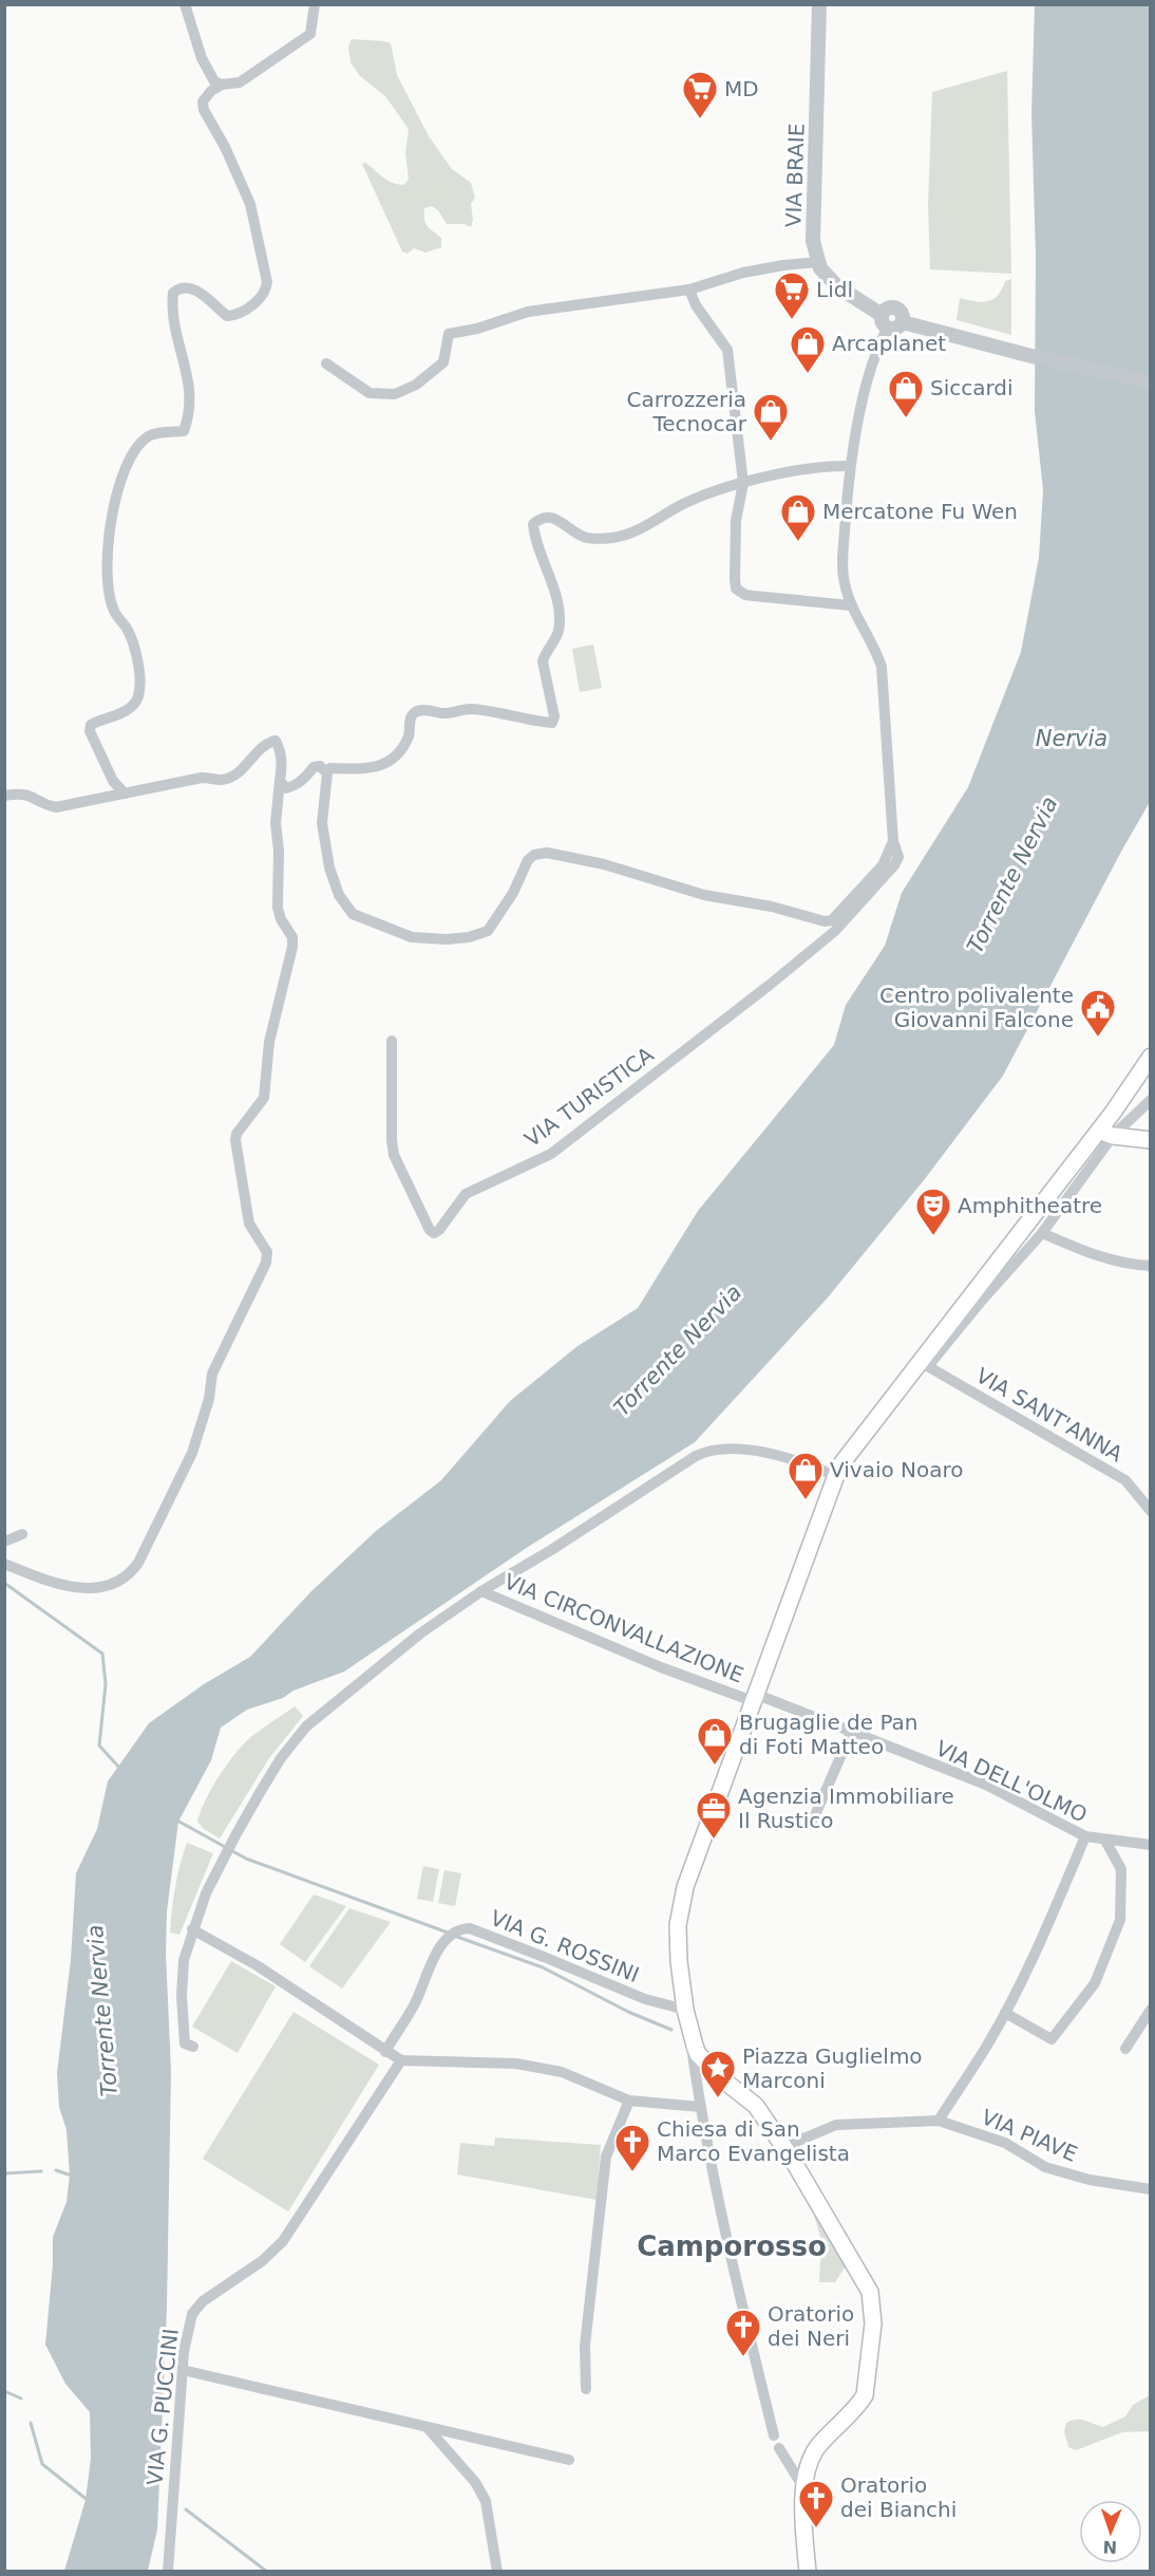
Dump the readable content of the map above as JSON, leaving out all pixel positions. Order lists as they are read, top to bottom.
{
  "streets": {
    "street": [
      "VIA BRAIE",
      "VIA TURISTICA",
      "VIA SANT'ANNA",
      "VIA CIRCONVALLAZIONE",
      "VIA DELL'OLMO",
      "VIA G. ROSSINI",
      "VIA PIAVE",
      "VIA G. PUCCINI"
    ]
  },
  "crossings": [
    ["VIA BRAIE", "VIA TURISTICA"],
    ["VIA CIRCONVALLAZIONE", "VIA DELL'OLMO"]
  ],
  "districts": ["Camporosso"],
  "water": ["Nervia", "Torrente Nervia"],
  "places": {
    "supermarket": ["MD", "Lidl"],
    "shop": [
      "Arcaplanet",
      "Siccardi",
      "Carrozzeria Tecnocar",
      "Mercatone Fu Wen",
      "Vivaio Noaro",
      "Brugaglie de Pan di Foti Matteo"
    ],
    "public building": ["Centro polivalente Giovanni Falcone"],
    "theatre": ["Amphitheatre"],
    "office": ["Agenzia Immobiliare Il Rustico"],
    "place": ["Piazza Guglielmo Marconi"],
    "church": ["Chiesa di San Marco Evangelista", "Oratorio dei Neri", "Oratorio dei Bianchi"]
  },
  "north": "bottom"
}
